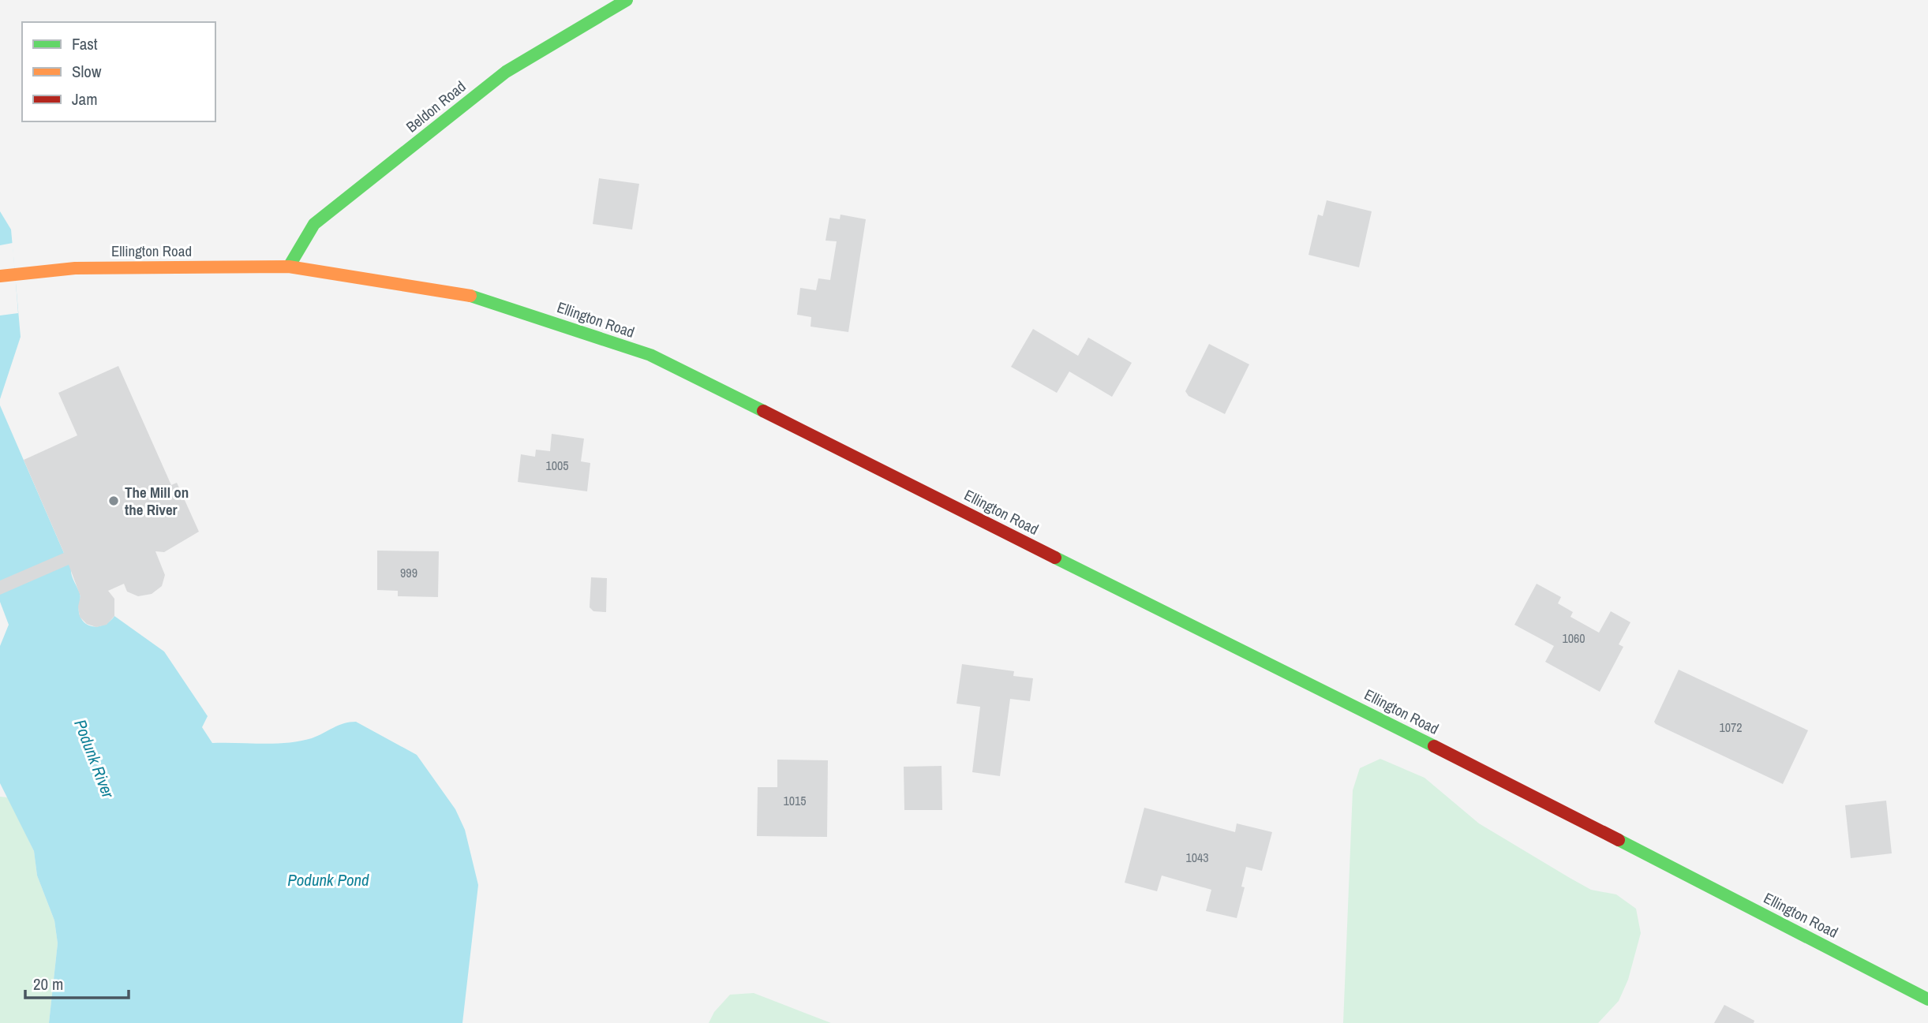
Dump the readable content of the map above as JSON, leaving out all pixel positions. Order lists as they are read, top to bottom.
{
  "streets": {
    "main road": ["Beldon Road", "Ellington Road"]
  },
  "crossings": [
    ["Beldon Road", "Ellington Road"]
  ],
  "water": ["Podunk River", "Podunk Pond"],
  "places": ["The Mill on the River"],
  "house_numbers": [
    "1005",
    "999",
    "1060",
    "1072",
    "1015",
    "1043"
  ],
  "legend": ["Fast", "Slow", "Jam"],
  "scale_bar": "20 m"
}
